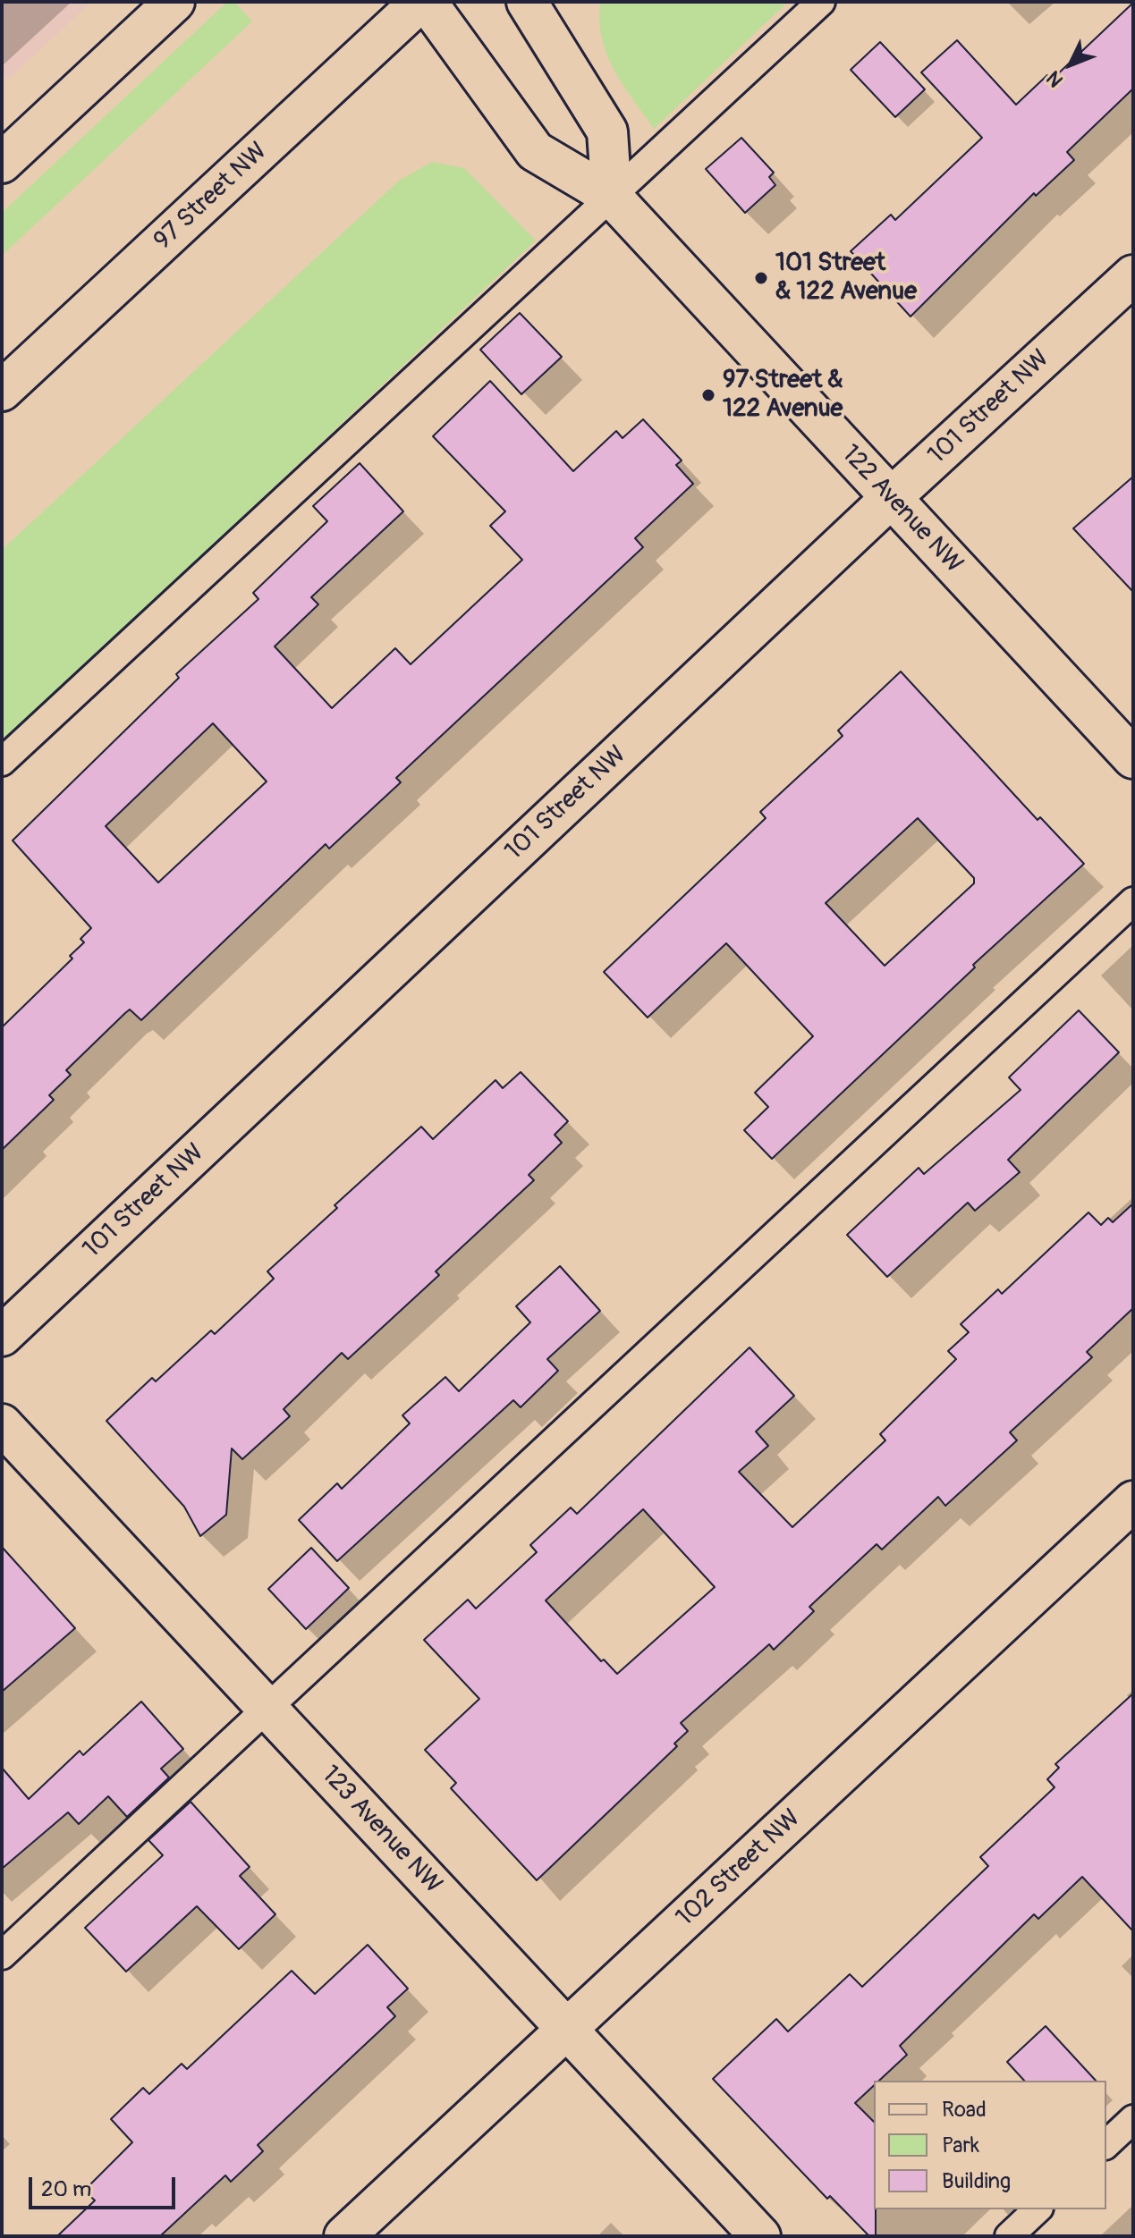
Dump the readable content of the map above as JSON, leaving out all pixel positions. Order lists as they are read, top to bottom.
{
  "streets": {
    "street": [
      "97 Street NW",
      "101 Street NW",
      "122 Avenue NW",
      "123 Avenue NW",
      "102 Street NW"
    ]
  },
  "crossings": [
    ["101 Street NW", "122 Avenue NW"],
    ["123 Avenue NW", "102 Street NW"]
  ],
  "places": ["101 Street & 122 Avenue", "97 Street & 122 Avenue"],
  "legend": ["Road", "Park", "Building"],
  "scale_bar": "20 m",
  "north": "bottom left"
}
